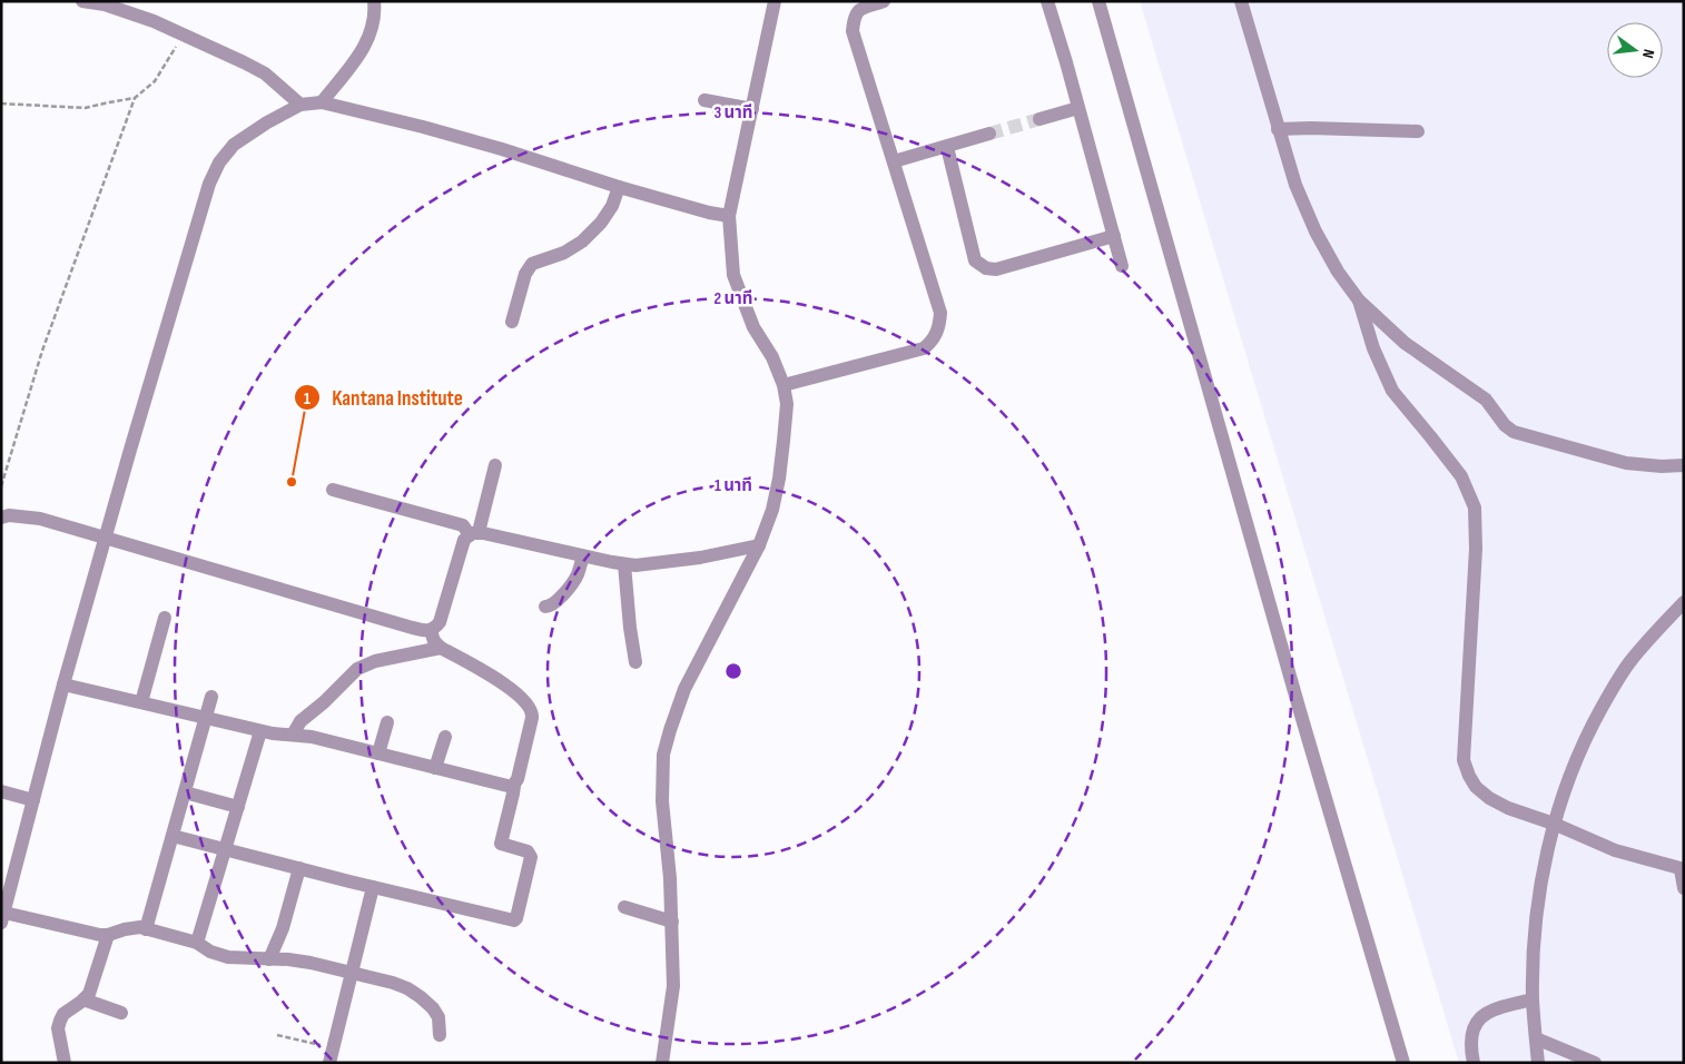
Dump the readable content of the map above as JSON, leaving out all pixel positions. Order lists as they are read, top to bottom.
{
  "places": ["Kantana Institute"],
  "north": "right",
  "rings": ["3 นาที", "2 นาที", "1 นาที"]
}
